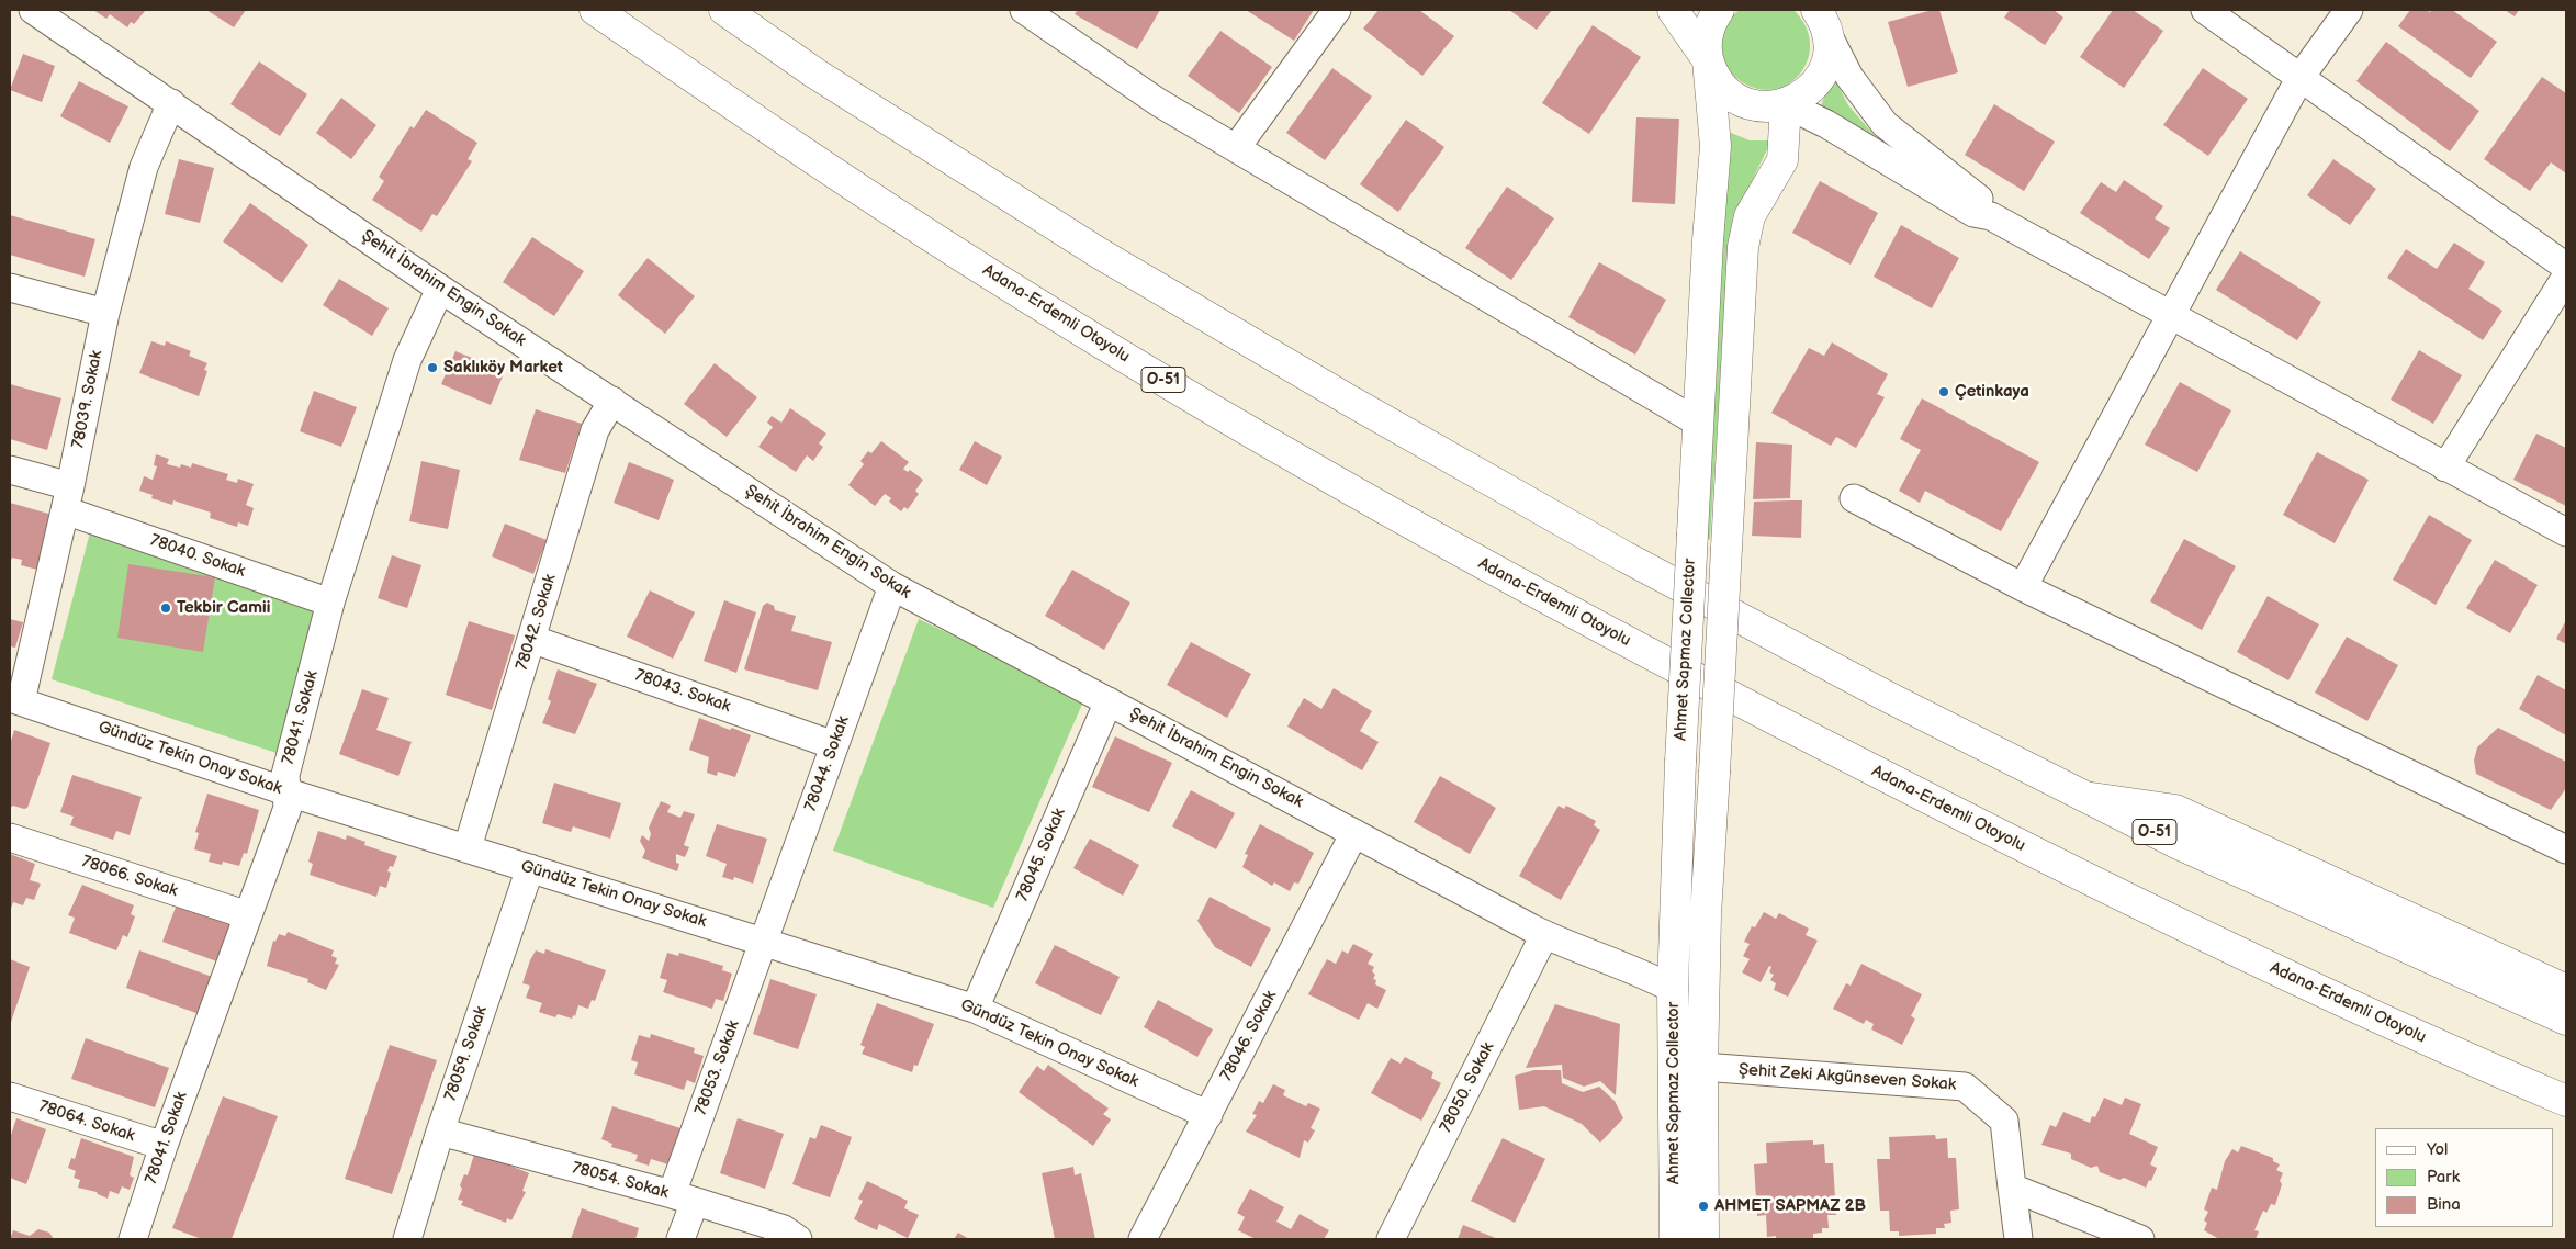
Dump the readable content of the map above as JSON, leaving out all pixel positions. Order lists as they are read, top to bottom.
{
  "streets": {
    "main road": ["Adana-Erdemli Otoyolu", "O-51", "Ahmet Sapmaz Collector"],
    "street": [
      "Şehit İbrahim Engin Sokak",
      "78039. Sokak",
      "78040. Sokak",
      "78042. Sokak",
      "78043. Sokak",
      "78041. Sokak",
      "Gündüz Tekin Onay Sokak",
      "78044. Sokak",
      "78045. Sokak",
      "78066. Sokak",
      "78046. Sokak",
      "78059. Sokak",
      "78053. Sokak",
      "Şehit Zeki Akgünseven Sokak",
      "78050. Sokak",
      "78064. Sokak",
      "78054. Sokak"
    ]
  },
  "crossings": [
    ["Şehit İbrahim Engin Sokak", "78039. Sokak"],
    ["Şehit İbrahim Engin Sokak", "78042. Sokak"],
    ["Şehit İbrahim Engin Sokak", "Ahmet Sapmaz Collector"],
    ["Şehit İbrahim Engin Sokak", "78041. Sokak"],
    ["Şehit İbrahim Engin Sokak", "78044. Sokak"],
    ["Şehit İbrahim Engin Sokak", "78045. Sokak"],
    ["Şehit İbrahim Engin Sokak", "78046. Sokak"],
    ["Şehit İbrahim Engin Sokak", "78050. Sokak"],
    ["78039. Sokak", "78040. Sokak"],
    ["78039. Sokak", "Gündüz Tekin Onay Sokak"],
    ["78040. Sokak", "78041. Sokak"],
    ["78042. Sokak", "78043. Sokak"],
    ["78042. Sokak", "Gündüz Tekin Onay Sokak"],
    ["Ahmet Sapmaz Collector", "Şehit Zeki Akgünseven Sokak"],
    ["78043. Sokak", "78044. Sokak"],
    ["78041. Sokak", "Gündüz Tekin Onay Sokak"],
    ["78041. Sokak", "78066. Sokak"],
    ["78041. Sokak", "78064. Sokak"],
    ["Gündüz Tekin Onay Sokak", "78044. Sokak"],
    ["Gündüz Tekin Onay Sokak", "78045. Sokak"],
    ["Gündüz Tekin Onay Sokak", "78046. Sokak"],
    ["Gündüz Tekin Onay Sokak", "78059. Sokak"],
    ["Gündüz Tekin Onay Sokak", "78053. Sokak"],
    ["78044. Sokak", "78053. Sokak"],
    ["78059. Sokak", "78054. Sokak"],
    ["78053. Sokak", "78054. Sokak"]
  ],
  "places": [
    "Saklıköy Market",
    "Çetinkaya",
    "Tekbir Camii",
    "AHMET SAPMAZ 2B"
  ],
  "legend": ["Yol", "Park", "Bina"]
}
